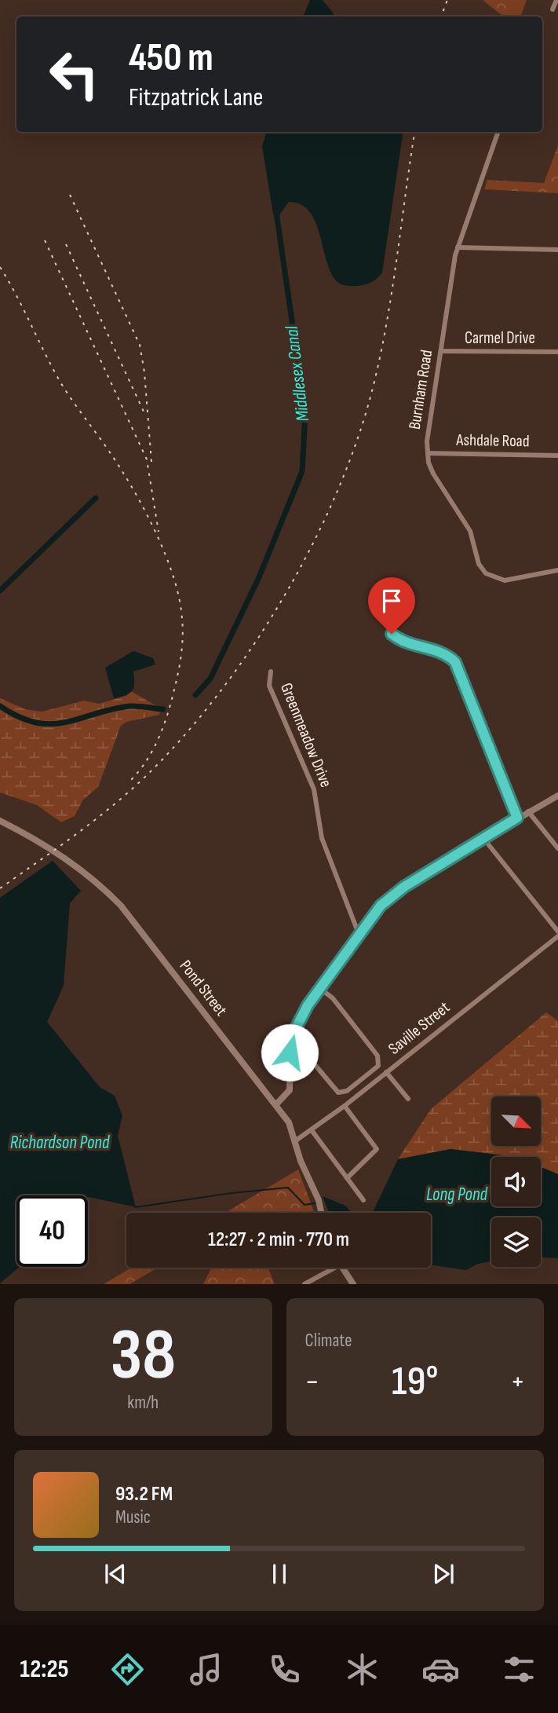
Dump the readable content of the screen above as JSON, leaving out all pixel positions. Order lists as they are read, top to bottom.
{
  "streets": {
    "street": [
      "Carmel Drive",
      "Burnham Road",
      "Ashdale Road",
      "Greenmeadow Drive",
      "Pond Street",
      "Saville Street"
    ]
  },
  "crossings": [
    ["Carmel Drive", "Burnham Road"],
    ["Burnham Road", "Ashdale Road"],
    ["Pond Street", "Saville Street"]
  ],
  "water": ["Middlesex Canal", "Richardson Pond", "Long Pond"],
  "north": "bottom right",
  "page": {
    "turn": ["450 m", "Fitzpatrick Lane"],
    "limit": "40",
    "trip": "12:27 · 2 min · 770 m",
    "tile": [
      ["38", "km/h"],
      "Climate"
    ],
    "heat": ["−", "19°", "+"],
    "song": ["93.2 FM", "Music"],
    "tabs": "12:25"
  }
}
